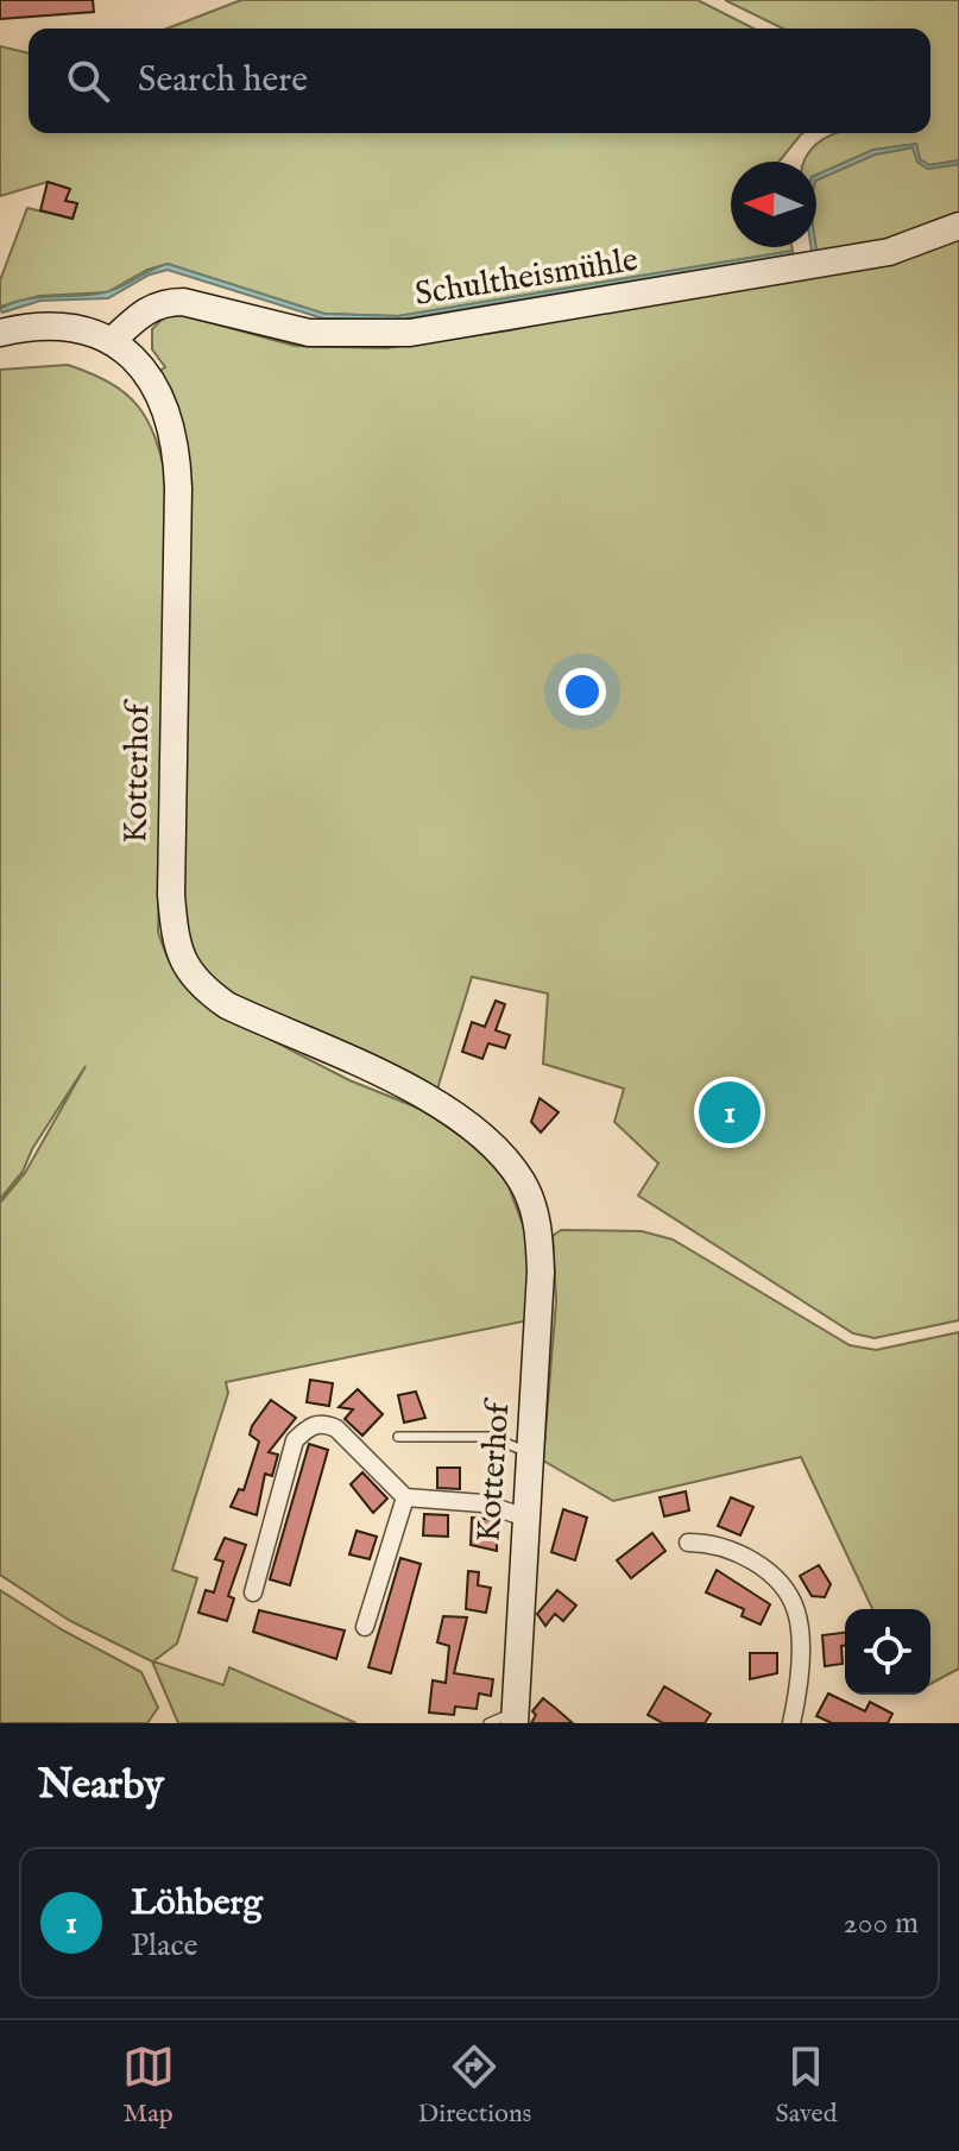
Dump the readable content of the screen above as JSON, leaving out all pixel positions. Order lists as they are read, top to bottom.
{
  "streets": {
    "street": ["Schultheismühle", "Kotterhof"]
  },
  "crossings": [
    ["Schultheismühle", "Kotterhof"]
  ],
  "north": "left",
  "page": {
    "search": "Search here",
    "pins": "1",
    "heading": "Nearby",
    "list": [
      {
        "mark": "1",
        "name": "Löhberg",
        "note": "Place",
        "value": "200 m"
      }
    ],
    "nav": ["Map", "Directions", "Saved"]
  }
}
